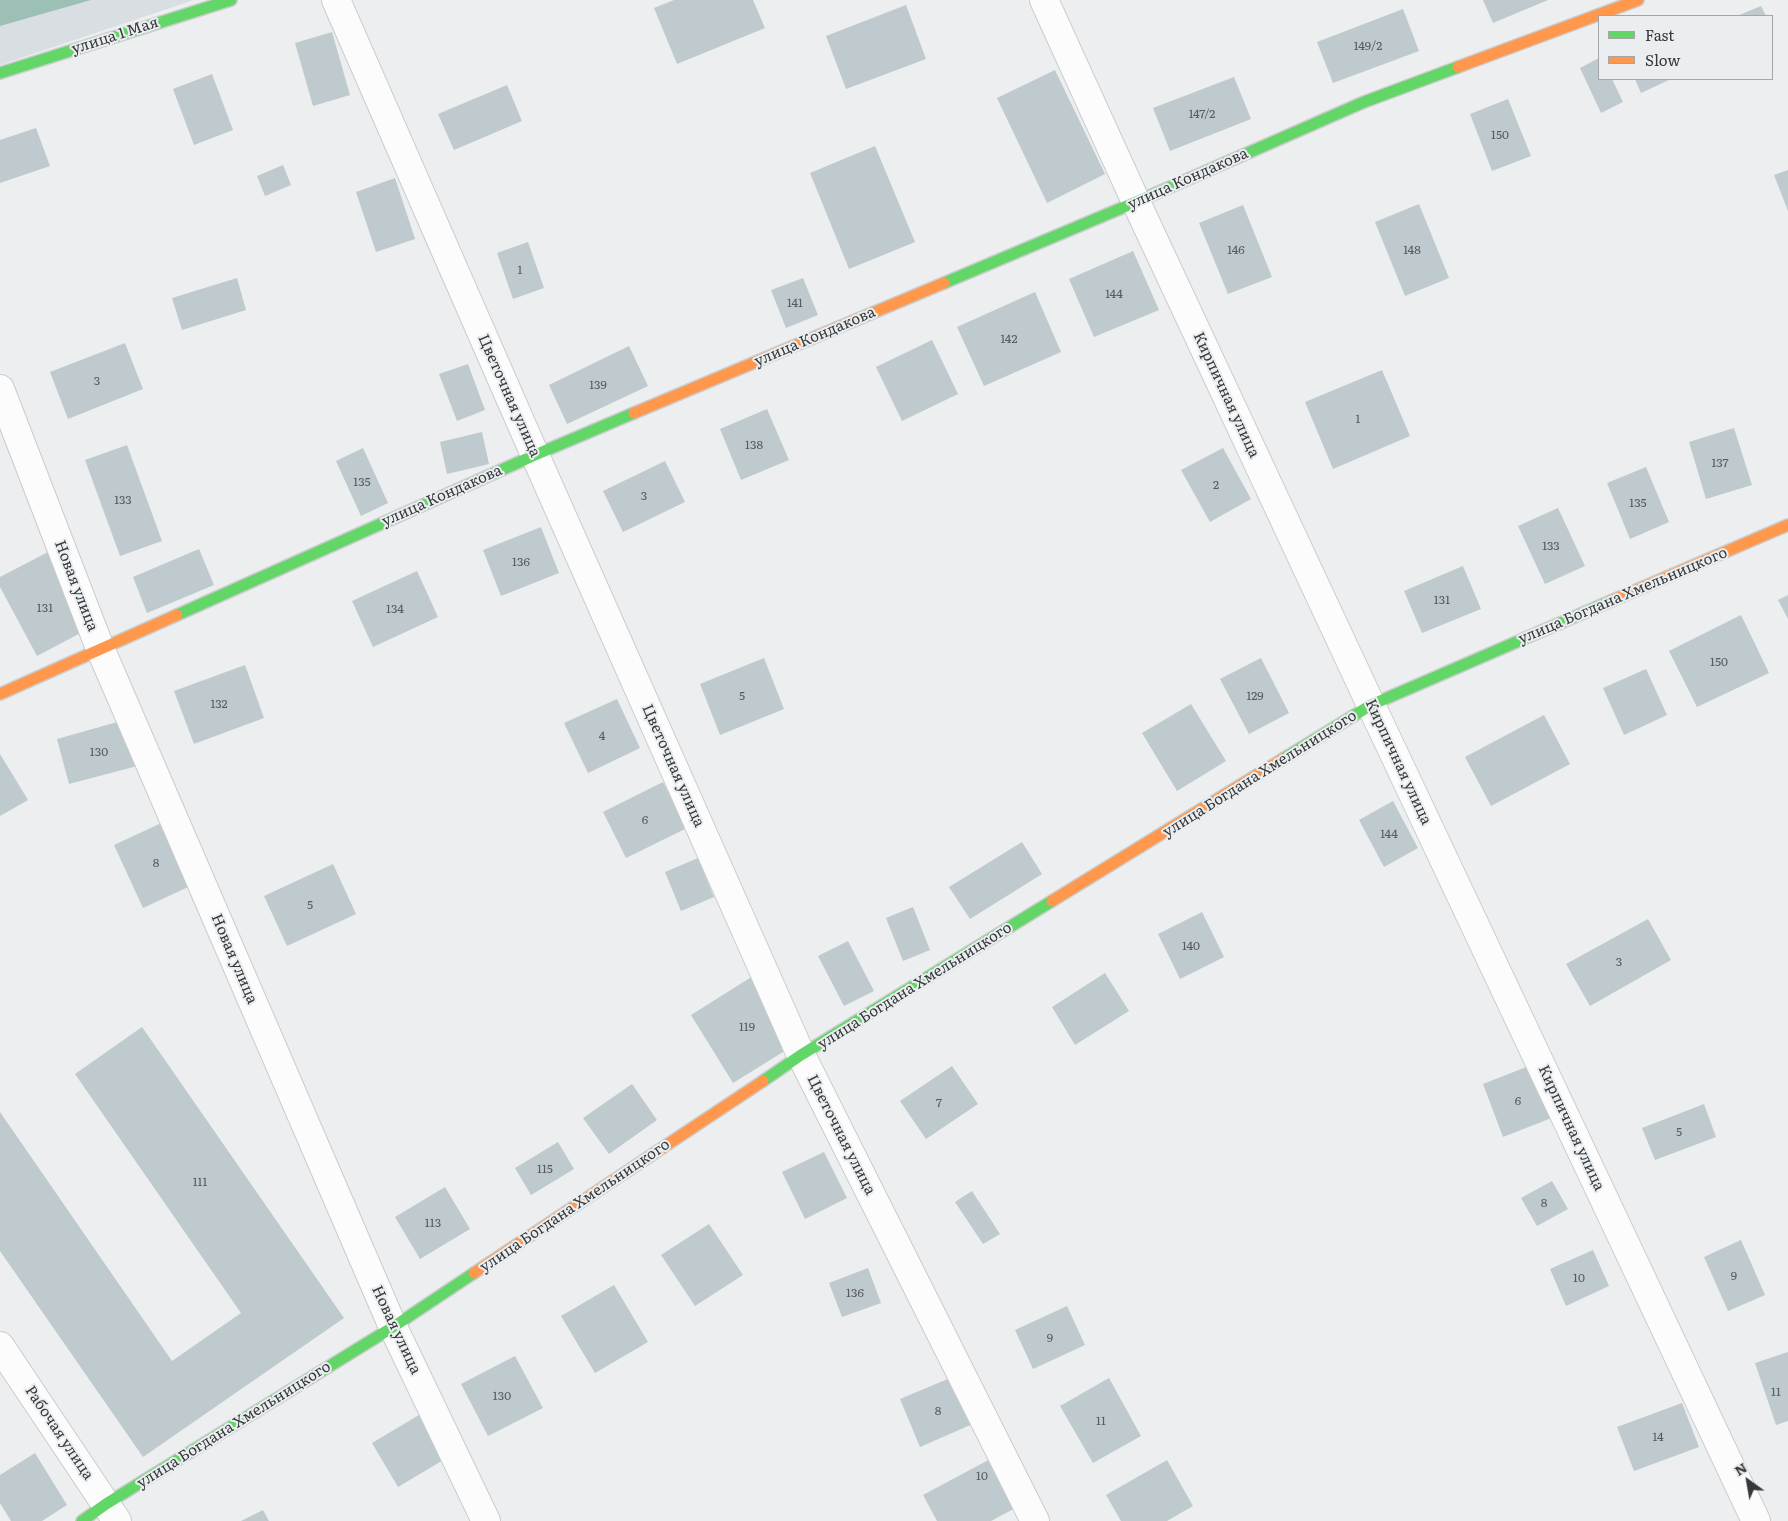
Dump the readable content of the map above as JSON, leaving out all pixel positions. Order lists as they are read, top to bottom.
{
  "streets": {
    "street": [
      "улица 1 Мая",
      "улица Кондакова",
      "Кирпичная улица",
      "Цветочная улица",
      "Новая улица",
      "улица Богдана Хмельницкого",
      "Рабочая улица"
    ]
  },
  "crossings": [
    ["улица Кондакова", "Кирпичная улица"],
    ["улица Кондакова", "Цветочная улица"],
    ["улица Кондакова", "Новая улица"],
    ["Кирпичная улица", "улица Богдана Хмельницкого"],
    ["Цветочная улица", "улица Богдана Хмельницкого"],
    ["Новая улица", "улица Богдана Хмельницкого"],
    ["улица Богдана Хмельницкого", "Рабочая улица"]
  ],
  "house_numbers": [
    "149/2",
    "147/2",
    "150",
    "146",
    "148",
    "1",
    "144",
    "141",
    "142",
    "3",
    "139",
    "1",
    "138",
    "137",
    "135",
    "2",
    "3",
    "133",
    "135",
    "133",
    "136",
    "131",
    "131",
    "134",
    "150",
    "5",
    "129",
    "132",
    "4",
    "130",
    "6",
    "144",
    "8",
    "5",
    "140",
    "3",
    "119",
    "6",
    "7",
    "5",
    "115",
    "111",
    "8",
    "113",
    "9",
    "10",
    "136",
    "9",
    "11",
    "130",
    "8",
    "11",
    "14",
    "10"
  ],
  "legend": ["Fast", "Slow"],
  "north": "top left"
}
